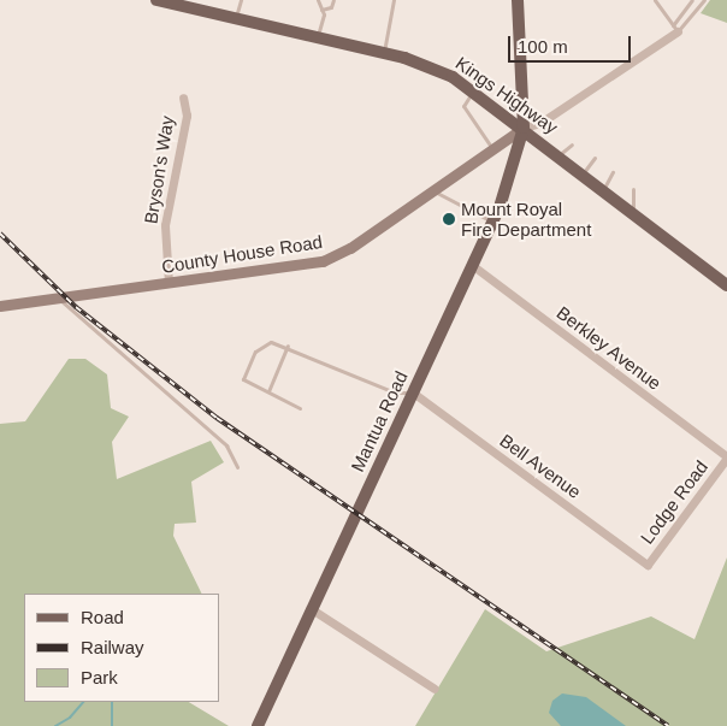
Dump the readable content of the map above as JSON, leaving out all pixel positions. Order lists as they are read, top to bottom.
{
  "streets": {
    "main road": ["Kings Highway", "Mantua Road"],
    "street": [
      "Bryson's Way",
      "County House Road",
      "Berkley Avenue",
      "Bell Avenue",
      "Lodge Road"
    ]
  },
  "crossings": [
    ["Kings Highway", "County House Road"],
    ["Kings Highway", "Mantua Road"],
    ["Bryson's Way", "County House Road"],
    ["County House Road", "Mantua Road"],
    ["Berkley Avenue", "Mantua Road"],
    ["Berkley Avenue", "Lodge Road"],
    ["Mantua Road", "Bell Avenue"],
    ["Bell Avenue", "Lodge Road"]
  ],
  "places": ["Mount Royal Fire Department"],
  "legend": ["Road", "Railway", "Park"],
  "scale_bar": "100 m"
}
